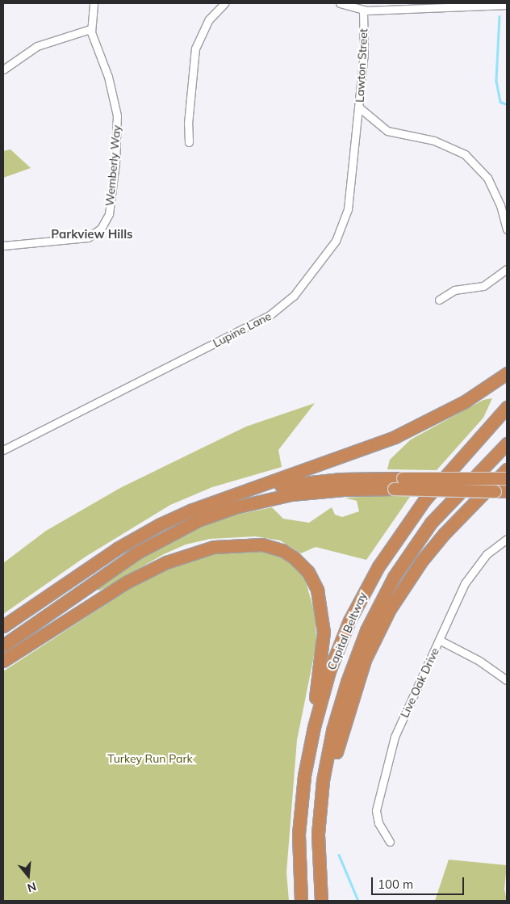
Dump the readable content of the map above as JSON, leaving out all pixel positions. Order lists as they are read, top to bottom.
{
  "streets": {
    "highway": ["Capital Beltway"],
    "street": [
      "Lawton Street",
      "Wemberly Way",
      "Lupine Lane",
      "Live Oak Drive"
    ]
  },
  "crossings": [
    ["Lawton Street", "Lupine Lane"]
  ],
  "districts": ["Parkview Hills"],
  "parks": ["Turkey Run Park"],
  "scale_bar": "100 m",
  "north": "bottom"
}
